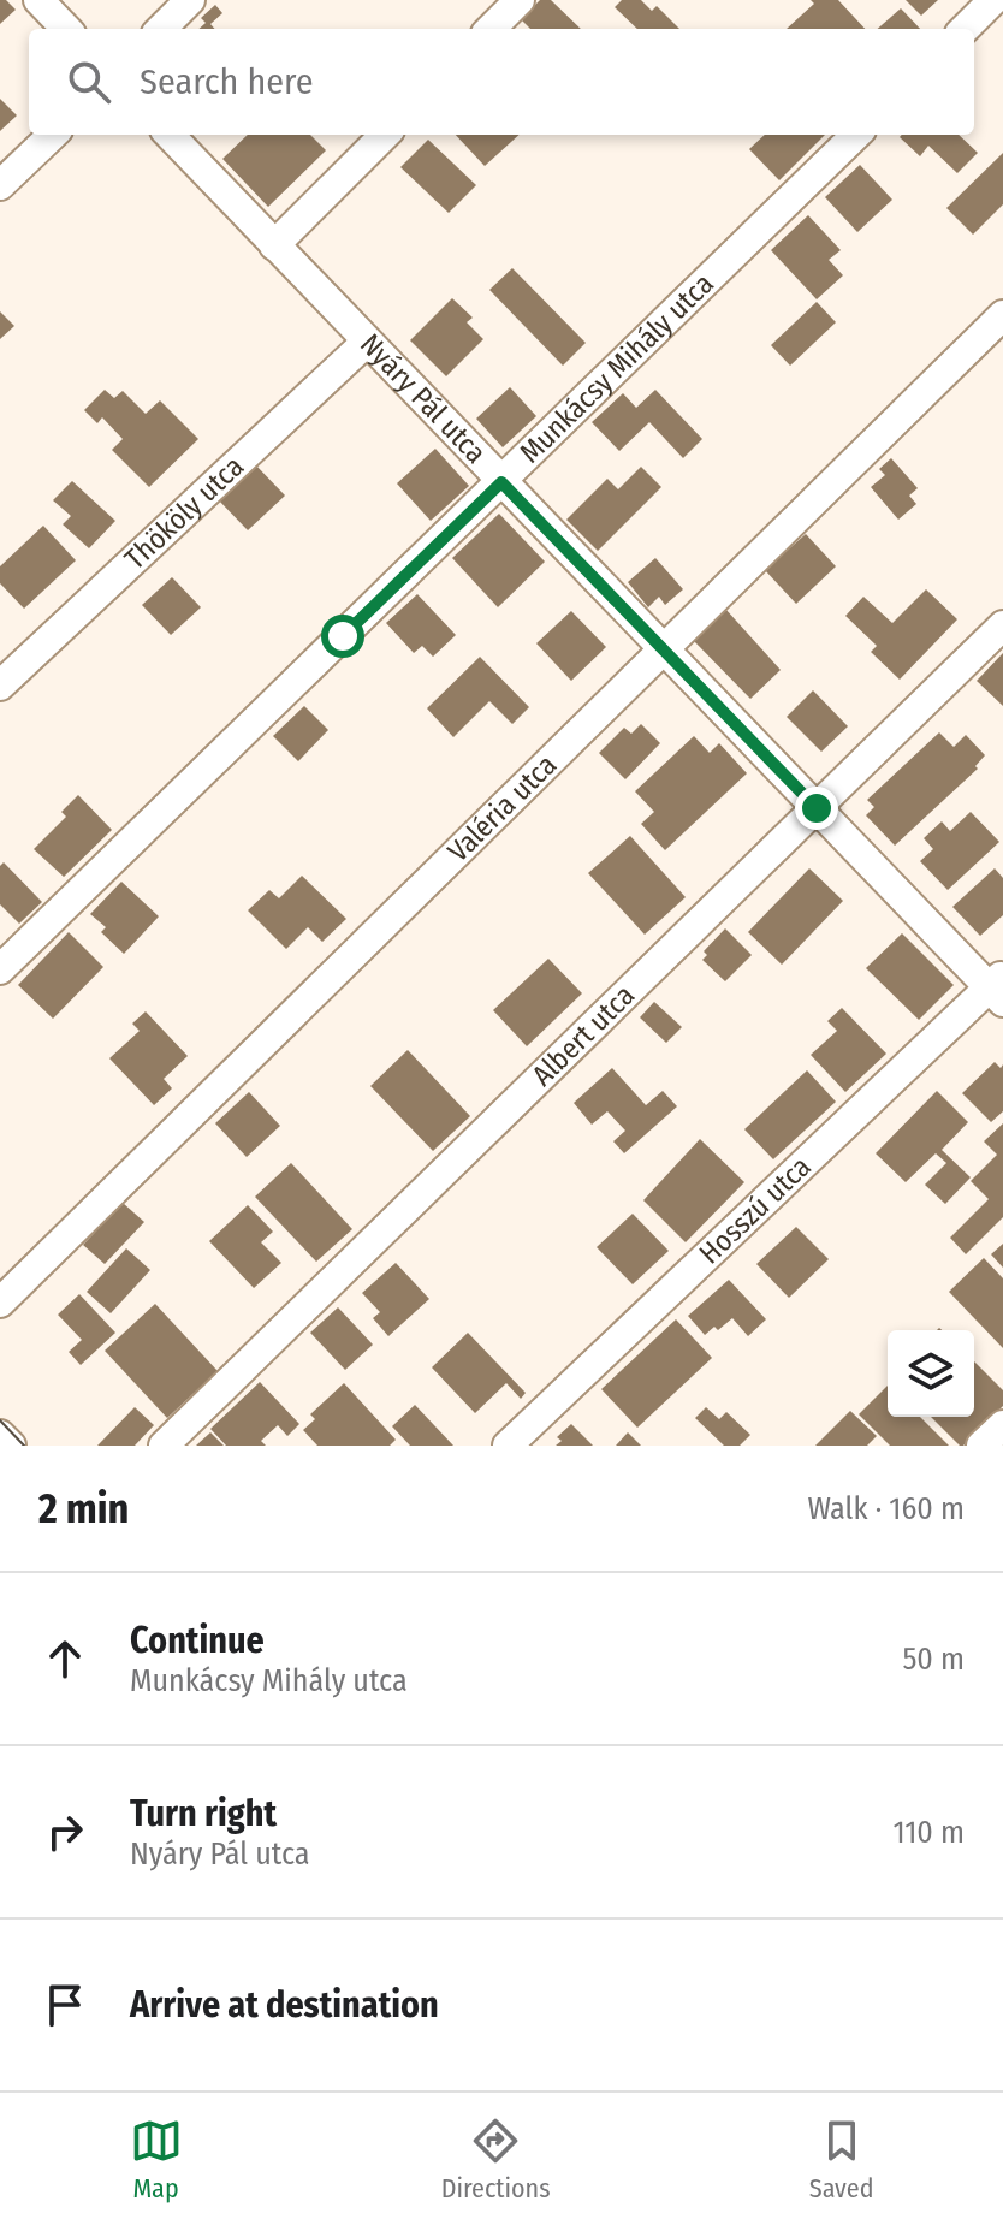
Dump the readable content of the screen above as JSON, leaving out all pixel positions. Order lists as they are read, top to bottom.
{
  "streets": {
    "street": [
      "Munkácsy Mihály utca",
      "Nyáry Pál utca",
      "Thököly utca",
      "Valéria utca",
      "Albert utca",
      "Hosszú utca"
    ]
  },
  "crossings": [
    ["Munkácsy Mihály utca", "Nyáry Pál utca"],
    ["Nyáry Pál utca", "Thököly utca"],
    ["Nyáry Pál utca", "Valéria utca"],
    ["Nyáry Pál utca", "Albert utca"],
    ["Nyáry Pál utca", "Hosszú utca"]
  ],
  "page": {
    "search": "Search here",
    "heading": ["2 min", "Walk · 160 m"],
    "list": [
      ["Continue", "Munkácsy Mihály utca", "50 m"],
      ["Turn right", "Nyáry Pál utca", "110 m"],
      "Arrive at destination"
    ],
    "nav": ["Map", "Directions", "Saved"]
  }
}
